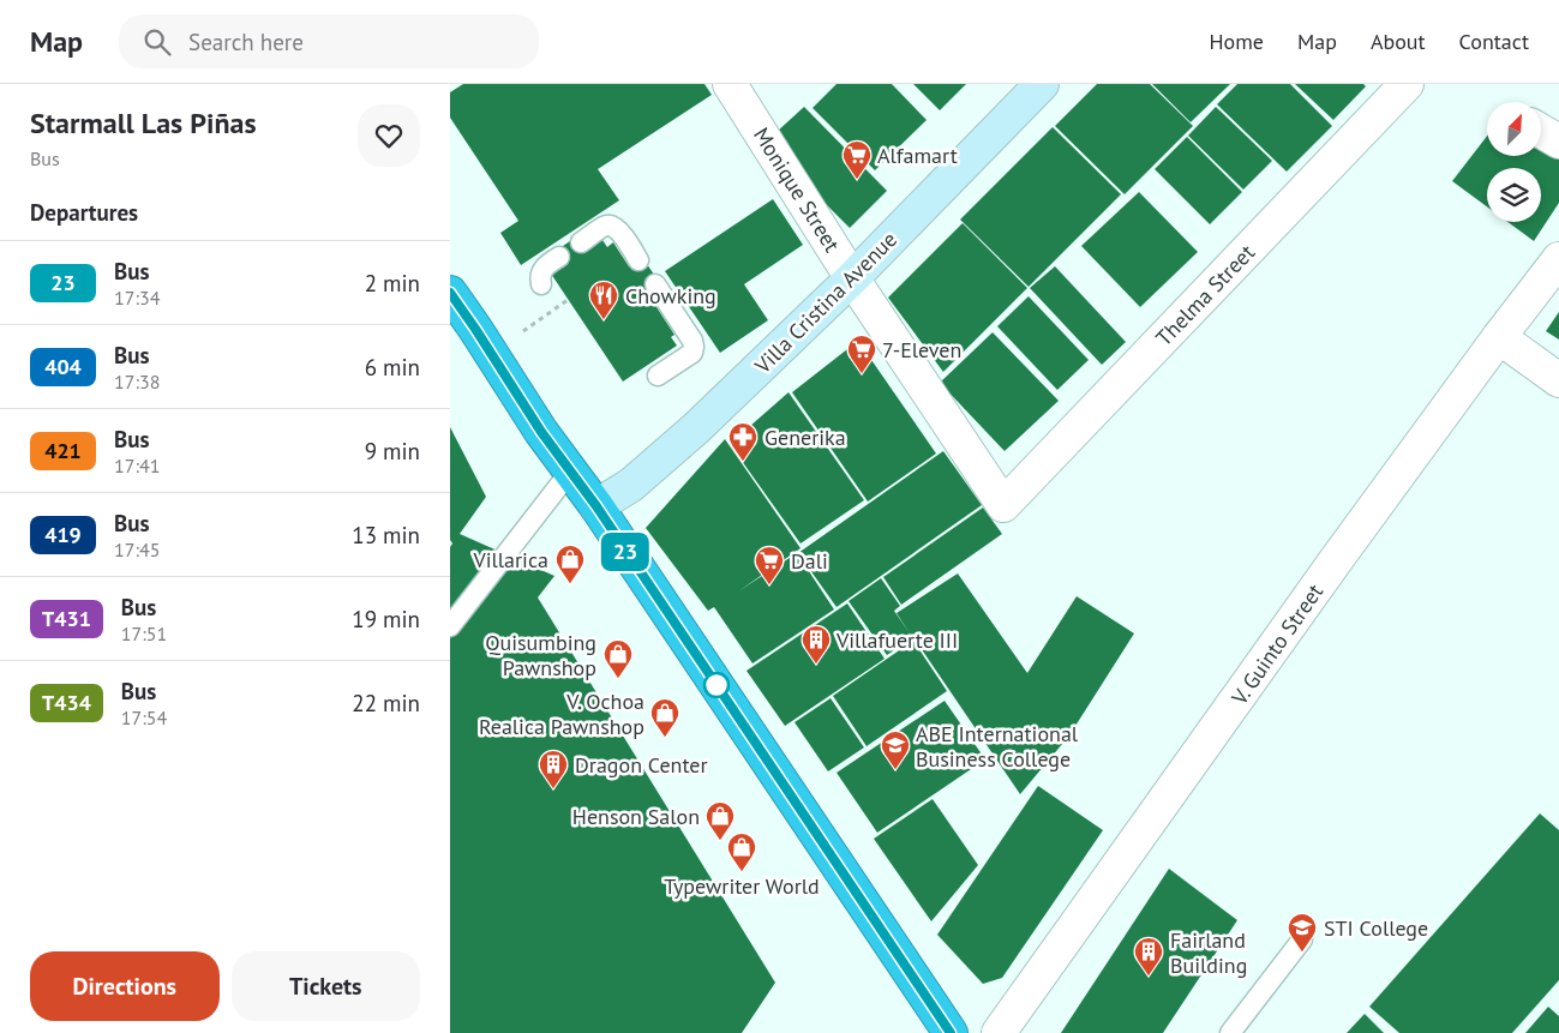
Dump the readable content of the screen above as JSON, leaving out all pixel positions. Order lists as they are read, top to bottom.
{
  "streets": {
    "street": [
      "Monique Street",
      "Thelma Street",
      "Villa Cristina Avenue",
      "V. Guinto Street"
    ]
  },
  "crossings": [
    ["Monique Street", "Thelma Street"],
    ["Monique Street", "Villa Cristina Avenue"]
  ],
  "places": {
    "supermarket": ["Alfamart", "7-Eleven", "Dali"],
    "restaurant": ["Chowking"],
    "pharmacy": ["Generika"],
    "shop": [
      "Villarica",
      "Quisumbing Pawnshop",
      "V. Ochoa Realica Pawnshop",
      "Henson Salon",
      "Typewriter World"
    ],
    "building": ["Villafuerte III", "Dragon Center", "Fairland Building"],
    "school or university": ["ABE International Business College", "STI College"]
  },
  "lines": ["bus line 23"],
  "north": "top right",
  "page": {
    "header": "Map",
    "search": "Search here",
    "nav": [
      "Home",
      "Map",
      "About",
      "Contact"
    ],
    "heading": [
      ["Starmall Las Piñas", "Bus"],
      "Departures"
    ],
    "on_map": "23",
    "list": [
      {
        "mark": "23",
        "name": "Bus",
        "note": "17:34",
        "value": "2 min"
      },
      {
        "mark": "404",
        "name": "Bus",
        "note": "17:38",
        "value": "6 min"
      },
      {
        "mark": "421",
        "name": "Bus",
        "note": "17:41",
        "value": "9 min"
      },
      {
        "mark": "419",
        "name": "Bus",
        "note": "17:45",
        "value": "13 min"
      },
      {
        "mark": "T431",
        "name": "Bus",
        "note": "17:51",
        "value": "19 min"
      },
      {
        "mark": "T434",
        "name": "Bus",
        "note": "17:54",
        "value": "22 min"
      }
    ],
    "buttons": ["Directions", "Tickets"]
  }
}
